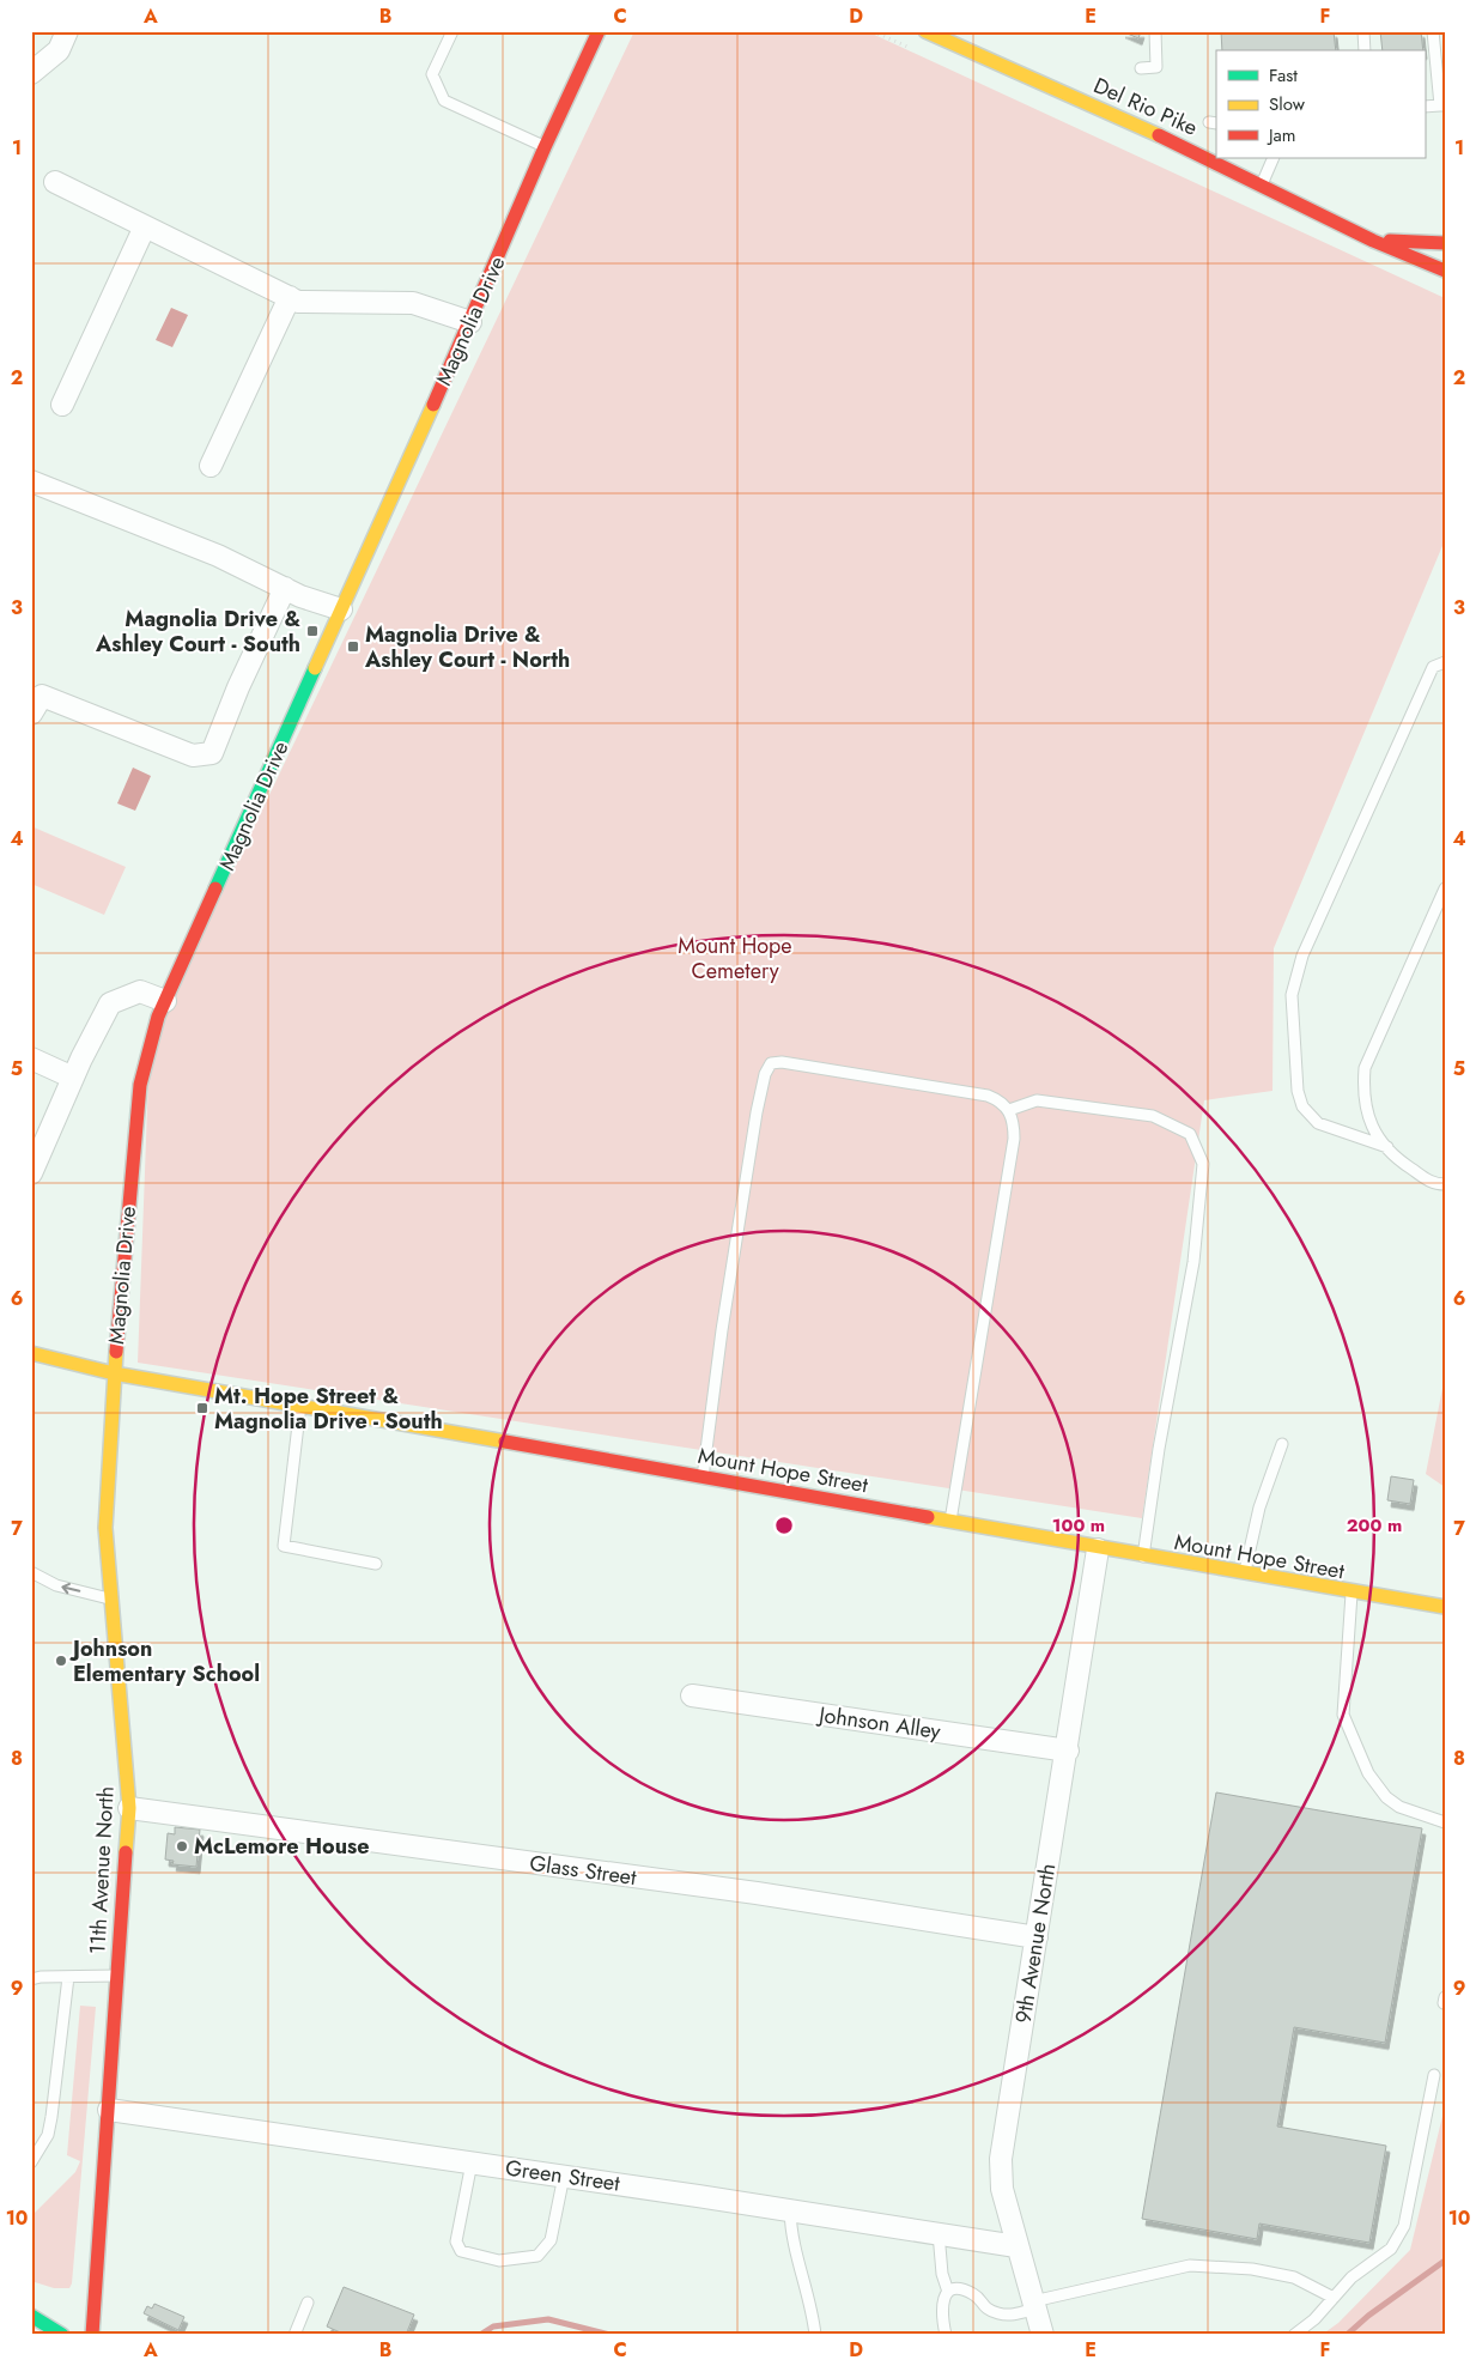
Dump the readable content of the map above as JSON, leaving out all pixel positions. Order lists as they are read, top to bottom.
{
  "streets": {
    "street": [
      "Del Rio Pike",
      "Magnolia Drive",
      "Mount Hope Street",
      "Johnson Alley",
      "11th Avenue North",
      "Glass Street",
      "9th Avenue North",
      "Green Street"
    ]
  },
  "crossings": [
    ["Magnolia Drive", "Mount Hope Street"],
    ["Magnolia Drive", "11th Avenue North"],
    ["Mount Hope Street", "11th Avenue North"],
    ["Mount Hope Street", "9th Avenue North"],
    ["Johnson Alley", "9th Avenue North"],
    ["11th Avenue North", "Glass Street"],
    ["11th Avenue North", "Green Street"],
    ["Glass Street", "9th Avenue North"],
    ["9th Avenue North", "Green Street"]
  ],
  "parks": ["Mount Hope Cemetery"],
  "places": {
    "transit": ["Magnolia Drive & Ashley Court - South", "Magnolia Drive & Ashley Court - North", "Mt. Hope Street & Magnolia Drive - South"],
    "other": ["Johnson Elementary School", "McLemore House"]
  },
  "legend": ["Fast", "Slow", "Jam"],
  "grid": {
    "columns": [
      "A",
      "B",
      "C",
      "D",
      "E",
      "F"
    ],
    "rows": [
      "1",
      "2",
      "3",
      "4",
      "5",
      "6",
      "7",
      "8",
      "9",
      "10"
    ]
  },
  "rings": ["100 m", "200 m"]
}
